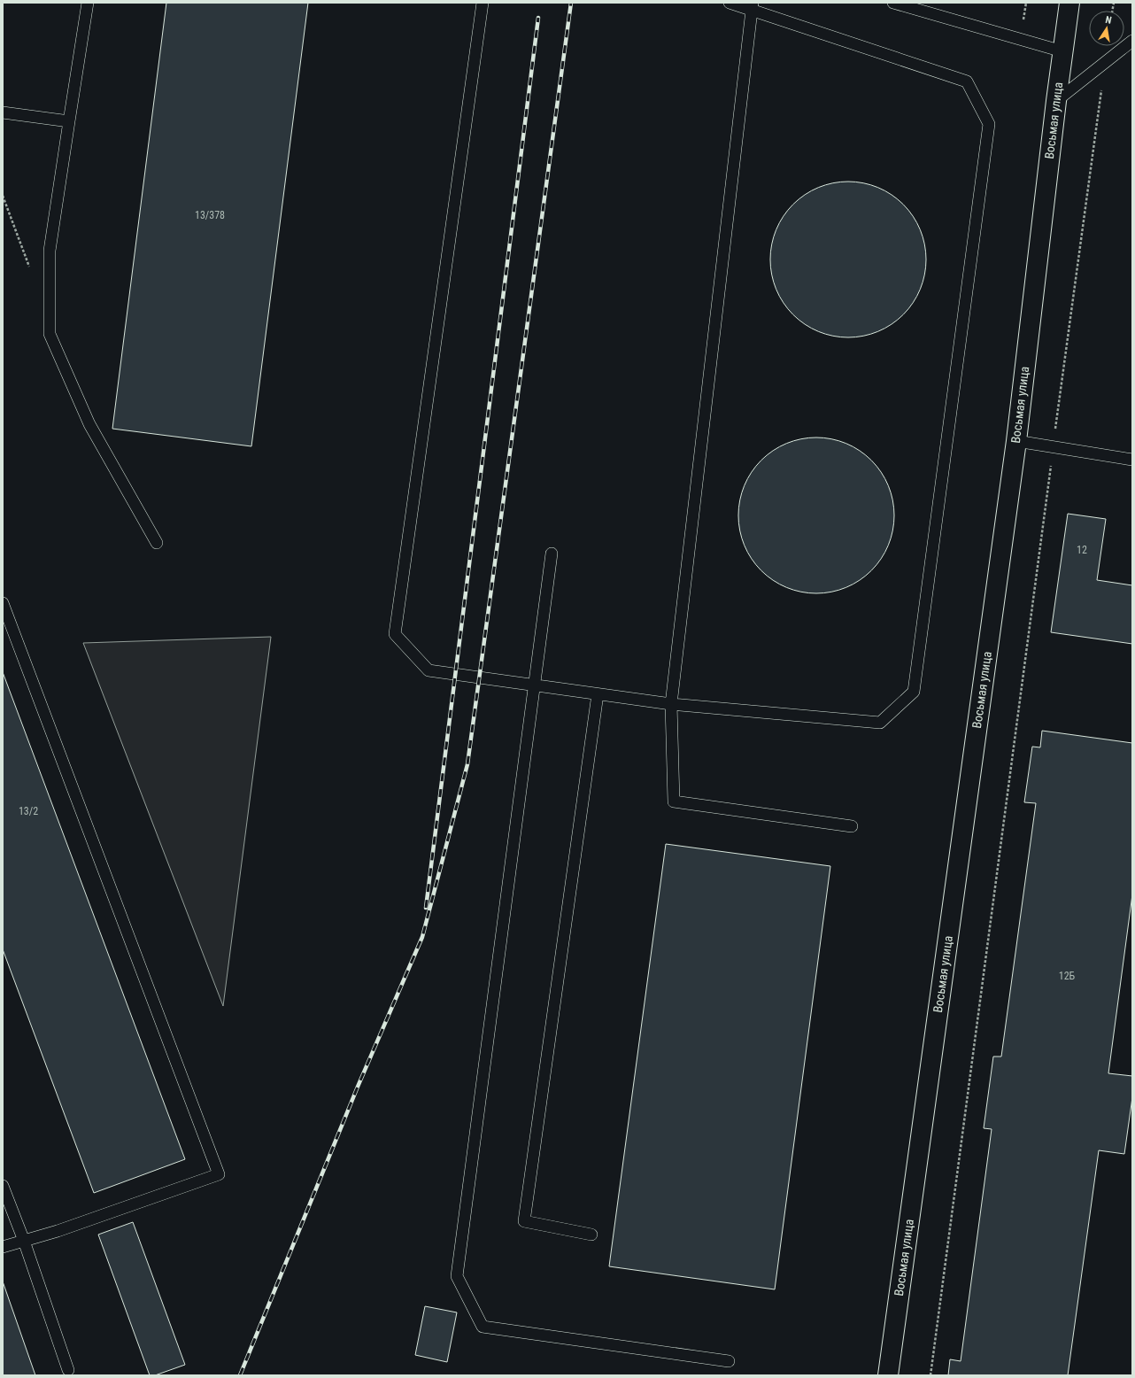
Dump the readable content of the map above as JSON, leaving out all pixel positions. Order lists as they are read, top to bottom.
{
  "streets": {
    "street": ["Восьмая улица"]
  },
  "house_numbers": [
    "13/378",
    "12",
    "13/2",
    "12Б"
  ],
  "north": "top"
}
